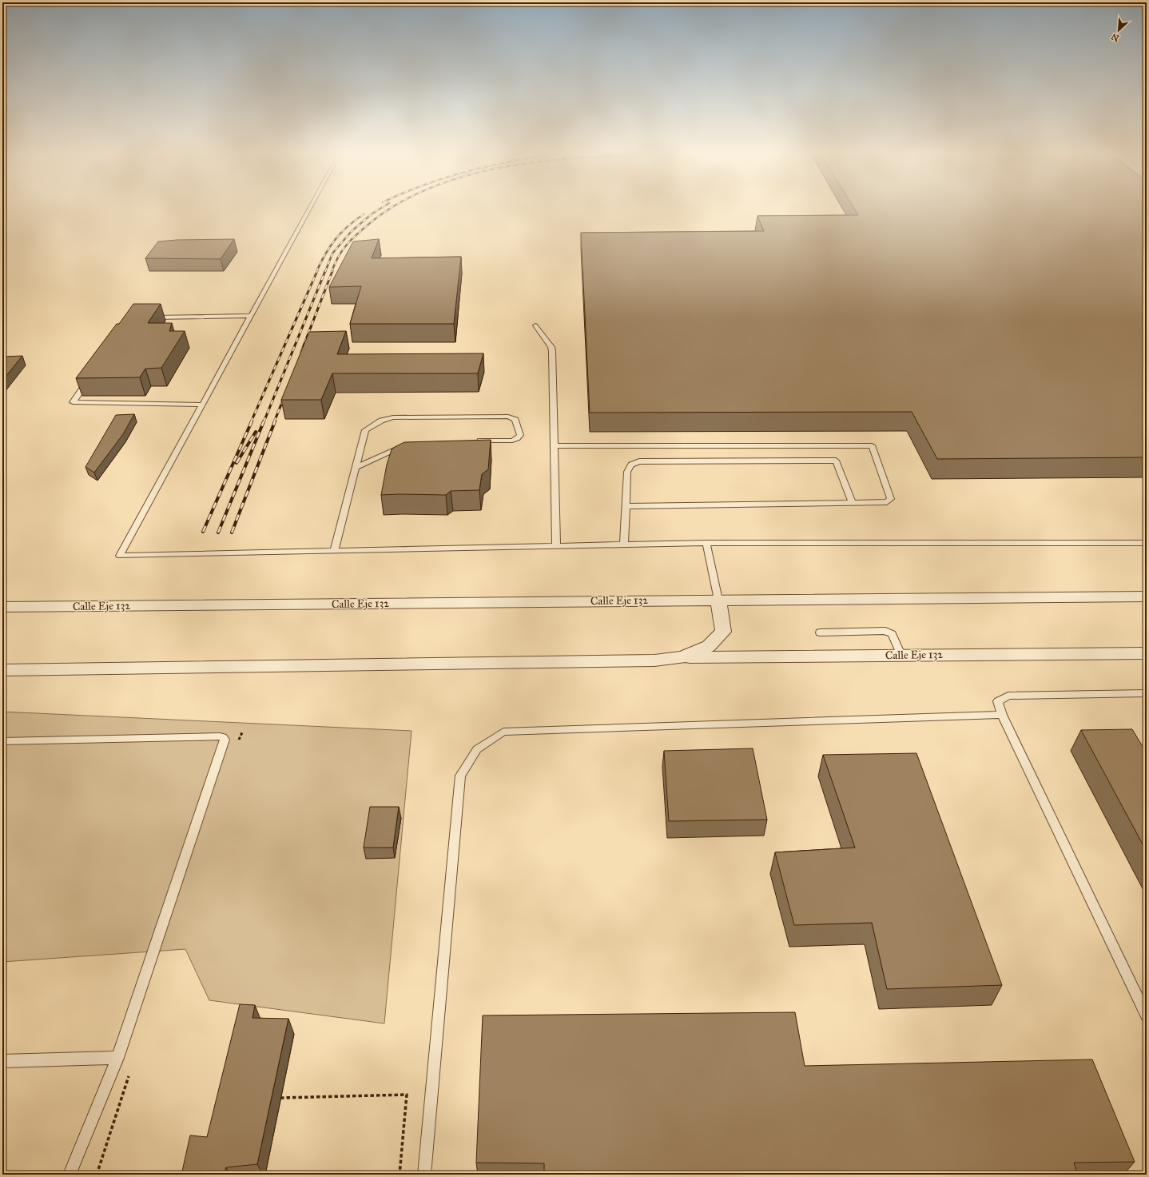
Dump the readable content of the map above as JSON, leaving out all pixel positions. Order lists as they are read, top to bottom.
{
  "streets": {
    "street": ["Calle Eje 132"]
  },
  "north": "bottom left"
}
